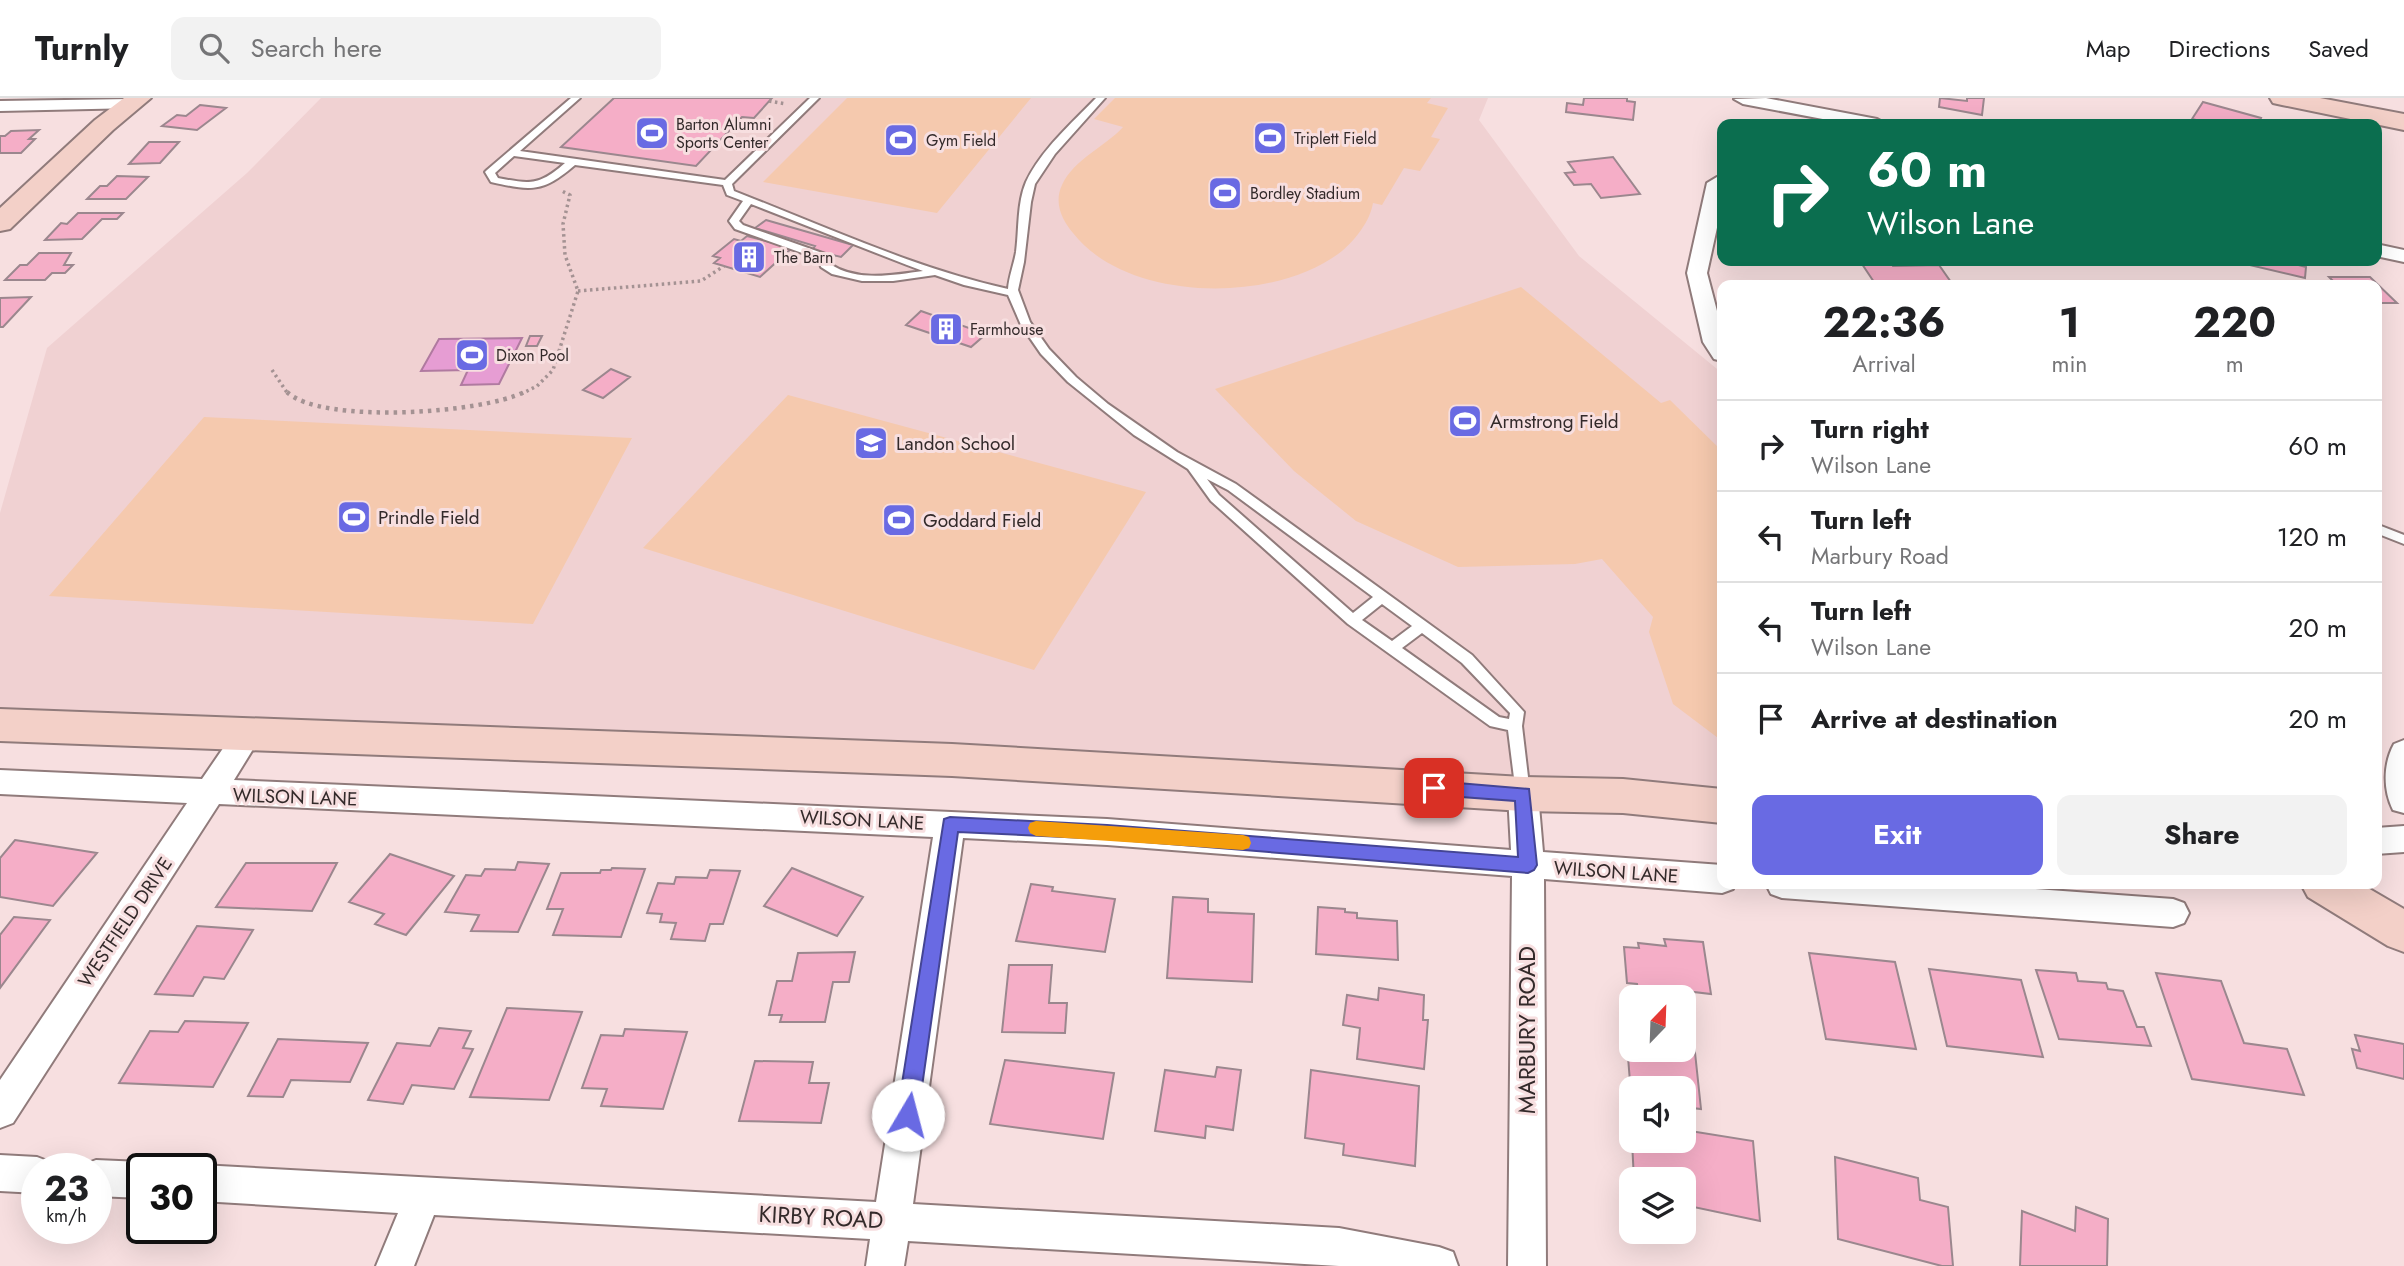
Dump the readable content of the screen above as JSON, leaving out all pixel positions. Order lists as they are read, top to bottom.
{
  "streets": {
    "street": [
      "WILSON LANE",
      "WESTFIELD DRIVE",
      "MARBURY ROAD",
      "KIRBY ROAD"
    ]
  },
  "crossings": [
    ["WILSON LANE", "WESTFIELD DRIVE"],
    ["WILSON LANE", "MARBURY ROAD"]
  ],
  "places": {
    "sports": [
      "Barton Alumni Sports Center",
      "Triplett Field",
      "Gym Field",
      "Bordley Stadium",
      "Dixon Pool",
      "Armstrong Field",
      "Prindle Field",
      "Goddard Field"
    ],
    "building": ["The Barn", "Farmhouse"],
    "school or university": ["Landon School"]
  },
  "north": "top right",
  "page": {
    "header": "Turnly",
    "search": "Search here",
    "nav": ["Map", "Directions", "Saved"],
    "turn": ["60 m", "Wilson Lane"],
    "eta": [
      "22:36",
      "Arrival",
      "1",
      "min",
      "220",
      "m"
    ],
    "list": [
      {
        "name": "Turn right",
        "note": "Wilson Lane",
        "value": "60 m"
      },
      {
        "name": "Turn left",
        "note": "Marbury Road",
        "value": "120 m"
      },
      {
        "name": "Turn left",
        "note": "Wilson Lane",
        "value": "20 m"
      },
      {
        "name": "Arrive at destination",
        "value": "20 m"
      }
    ],
    "buttons": ["Exit", "Share"],
    "speed": "23 km/h",
    "limit": "30"
  }
}
